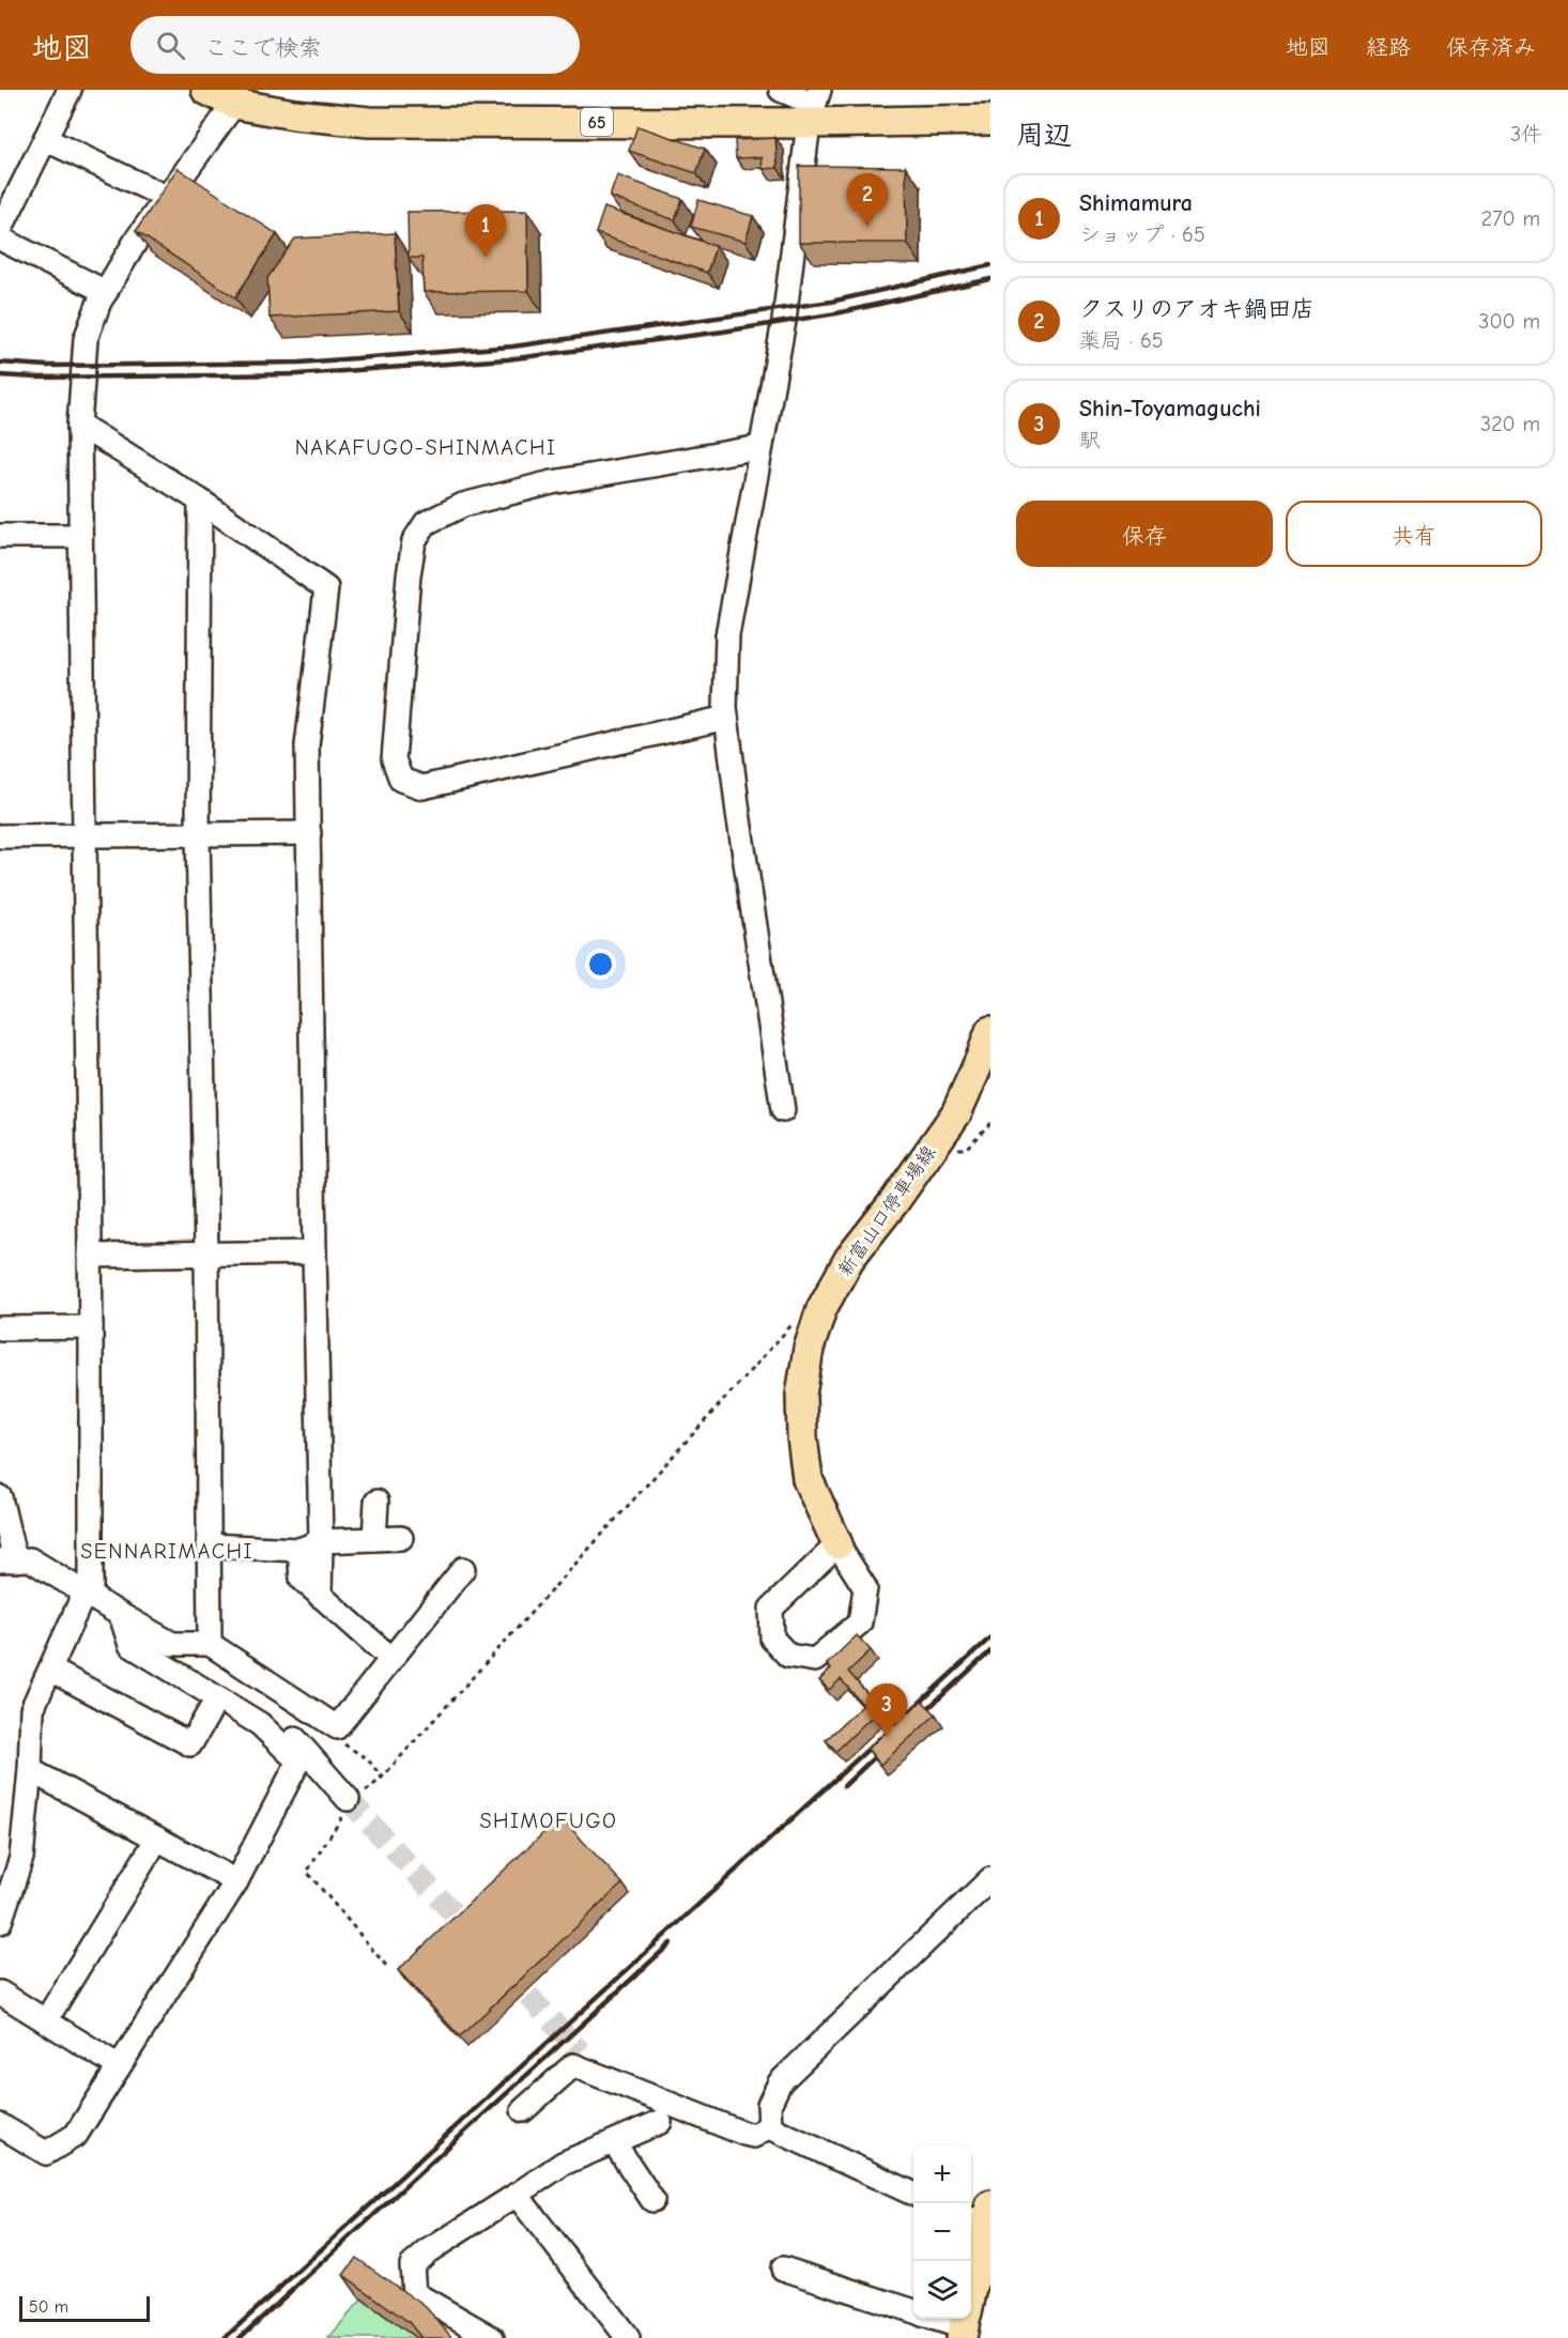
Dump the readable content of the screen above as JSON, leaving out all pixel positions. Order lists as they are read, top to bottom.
{
  "streets": {
    "main road": ["65", "新富山口停車場線"]
  },
  "districts": ["NAKAFUGO-SHINMACHI", "SENNARIMACHI", "SHIMOFUGO"],
  "scale_bar": "50 m",
  "page": {
    "header": "地図",
    "search": "ここで検索",
    "nav": ["地図", "経路", "保存済み"],
    "heading": ["周辺", "3件"],
    "pins": ["2", "1", "3"],
    "list": [
      {
        "mark": "1",
        "name": "Shimamura",
        "note": "ショップ · 65",
        "value": "270 m"
      },
      {
        "mark": "2",
        "name": "クスリのアオキ鍋田店",
        "note": "薬局 · 65",
        "value": "300 m"
      },
      {
        "mark": "3",
        "name": "Shin-Toyamaguchi",
        "note": "駅",
        "value": "320 m"
      }
    ],
    "buttons": ["保存", "共有"],
    "map_buttons": ["+", "−"],
    "scale": "50 m"
  }
}
